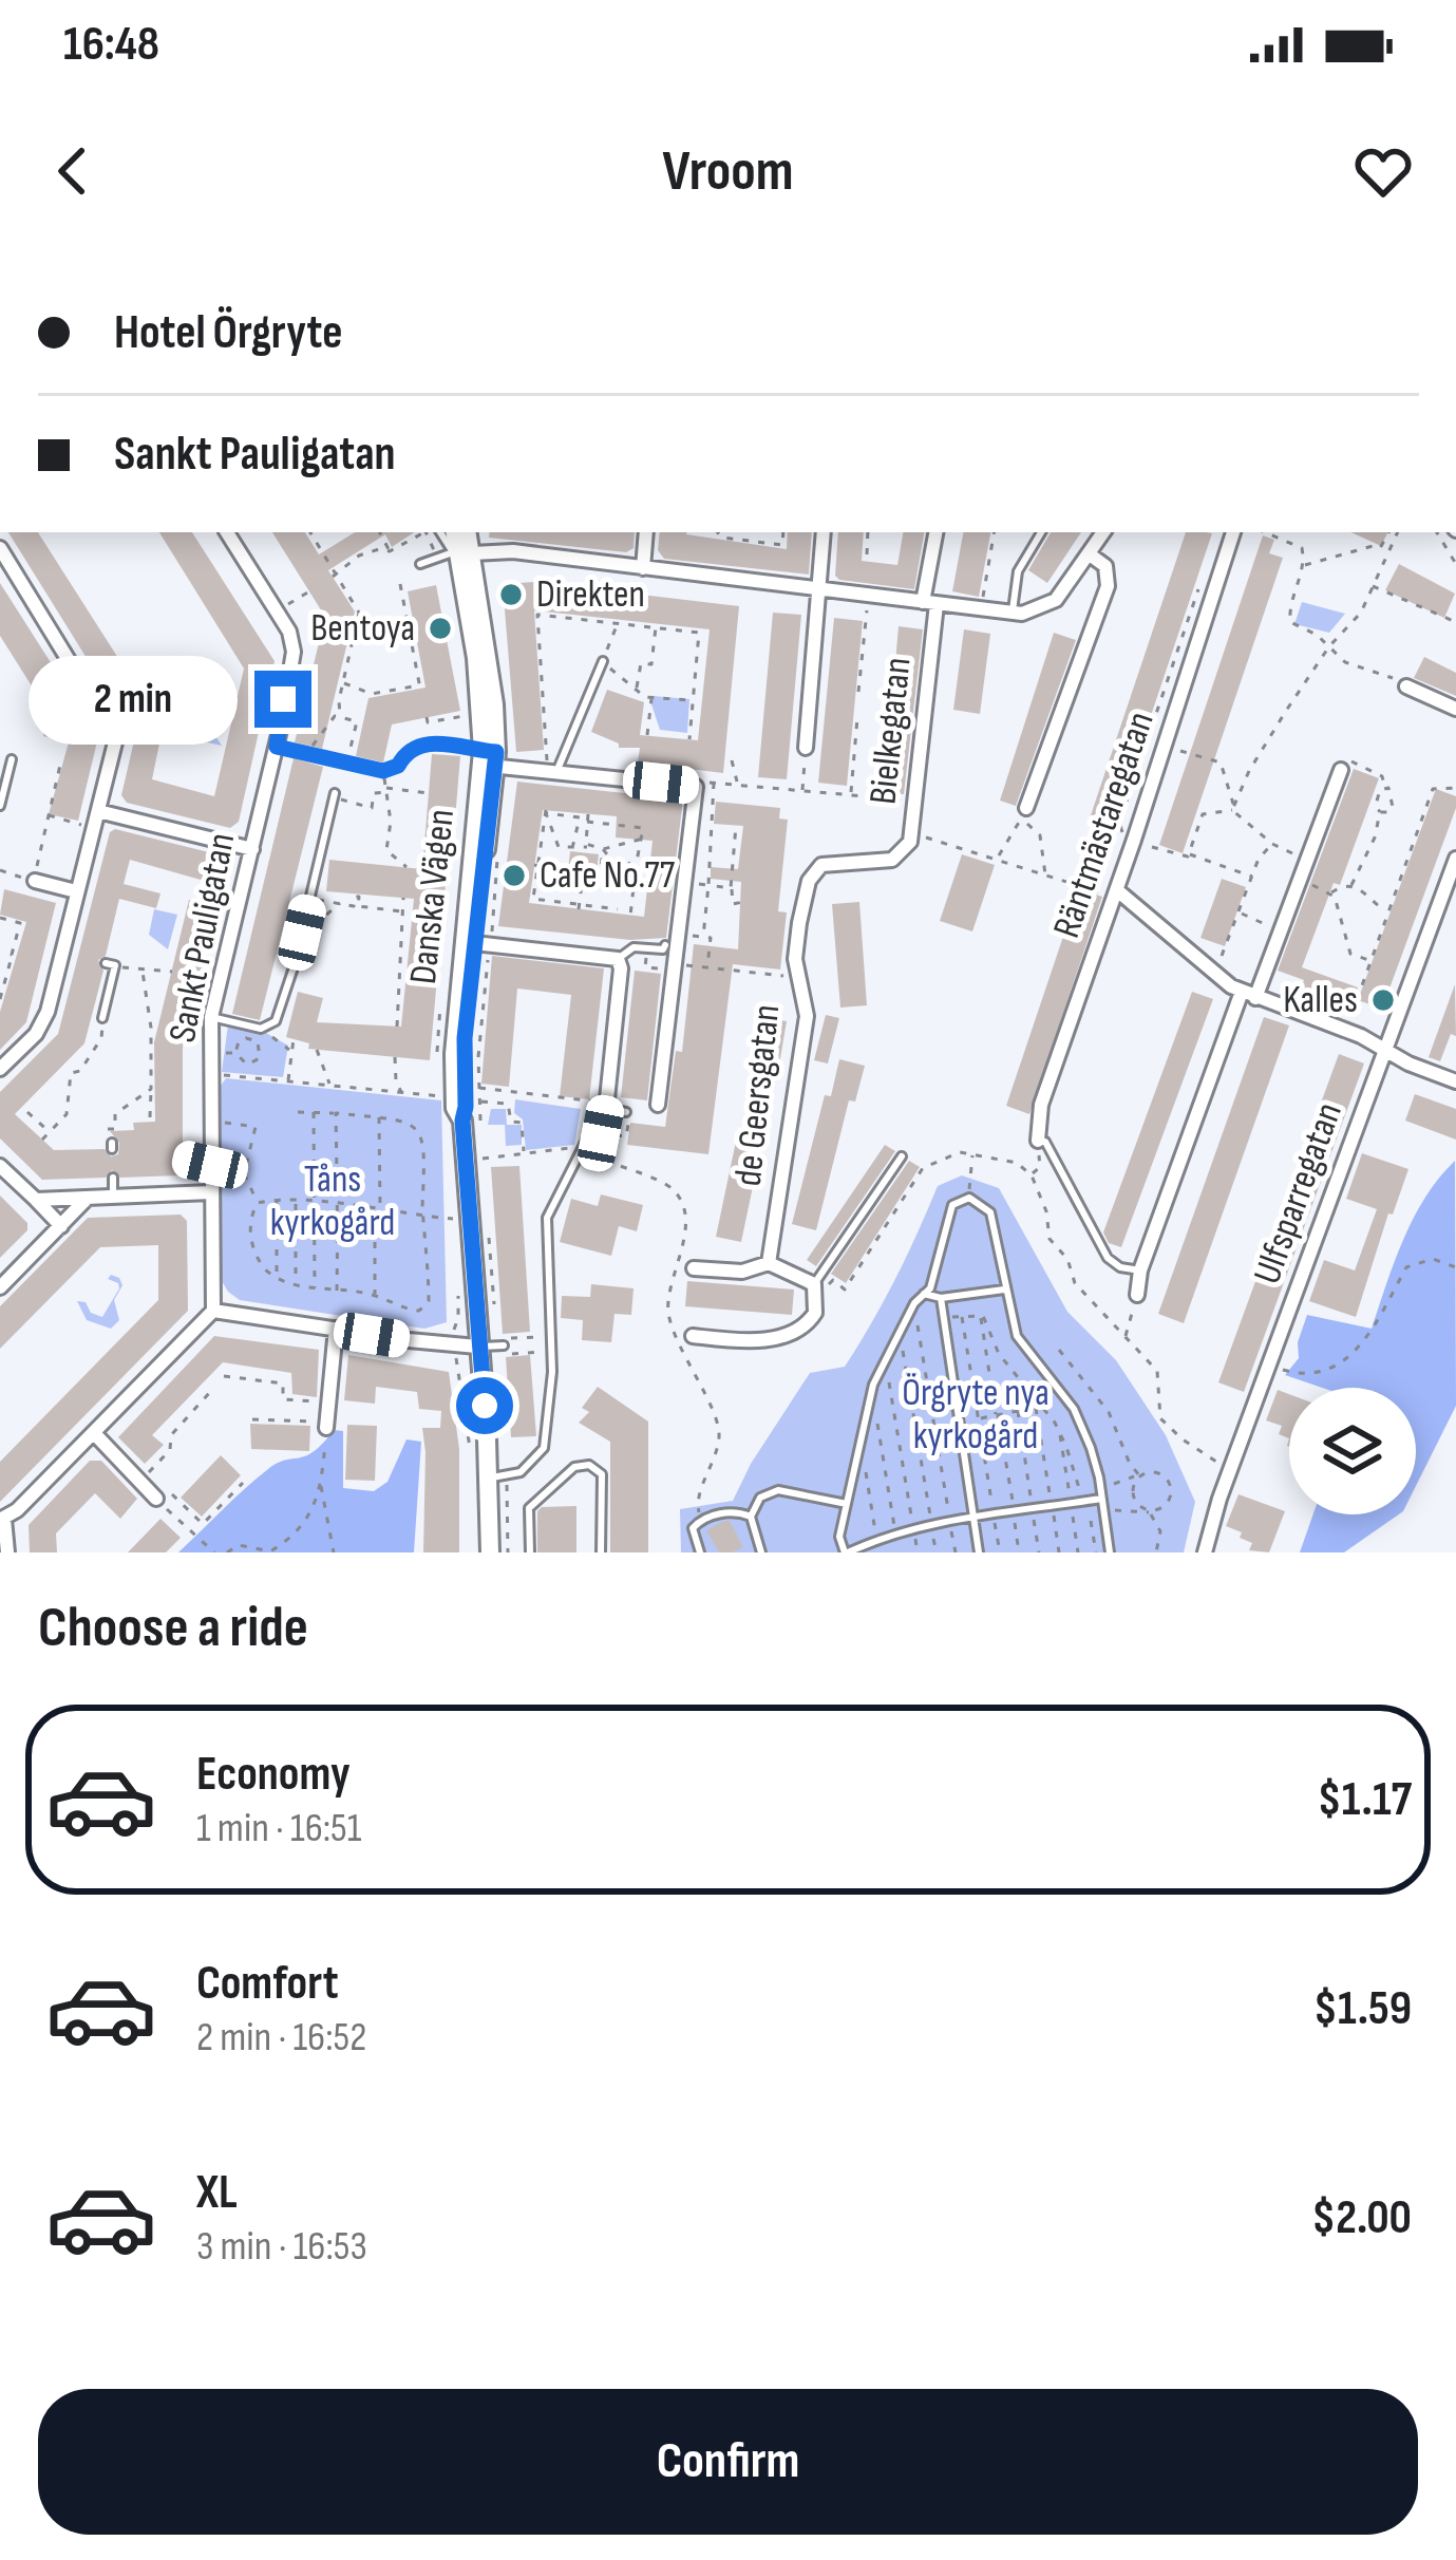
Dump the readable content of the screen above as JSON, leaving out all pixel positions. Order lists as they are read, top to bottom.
{
  "streets": {
    "street": [
      "Bielkegatan",
      "Räntmästaregatan",
      "Danska Vägen",
      "Sankt Pauligatan",
      "de Geersgatan",
      "Ulfsparregatan"
    ]
  },
  "crossings": [
    ["Bielkegatan", "de Geersgatan"]
  ],
  "parks": ["Tåns kyrkogård", "Örgryte nya kyrkogård"],
  "places": [
    "Direkten",
    "Bentoya",
    "Cafe No.77",
    "Kalles"
  ],
  "page": {
    "status": "16:48",
    "header": "Vroom",
    "banner": ["Hotel Örgryte", "Sankt Pauligatan"],
    "bubble": "2 min",
    "heading": "Choose a ride",
    "list": [
      {
        "name": "Economy",
        "note": "1 min · 16:51",
        "value": "$1.17"
      },
      {
        "name": "Comfort",
        "note": "2 min · 16:52",
        "value": "$1.59"
      },
      {
        "name": "XL",
        "note": "3 min · 16:53",
        "value": "$2.00"
      }
    ],
    "buttons": "Confirm"
  }
}
